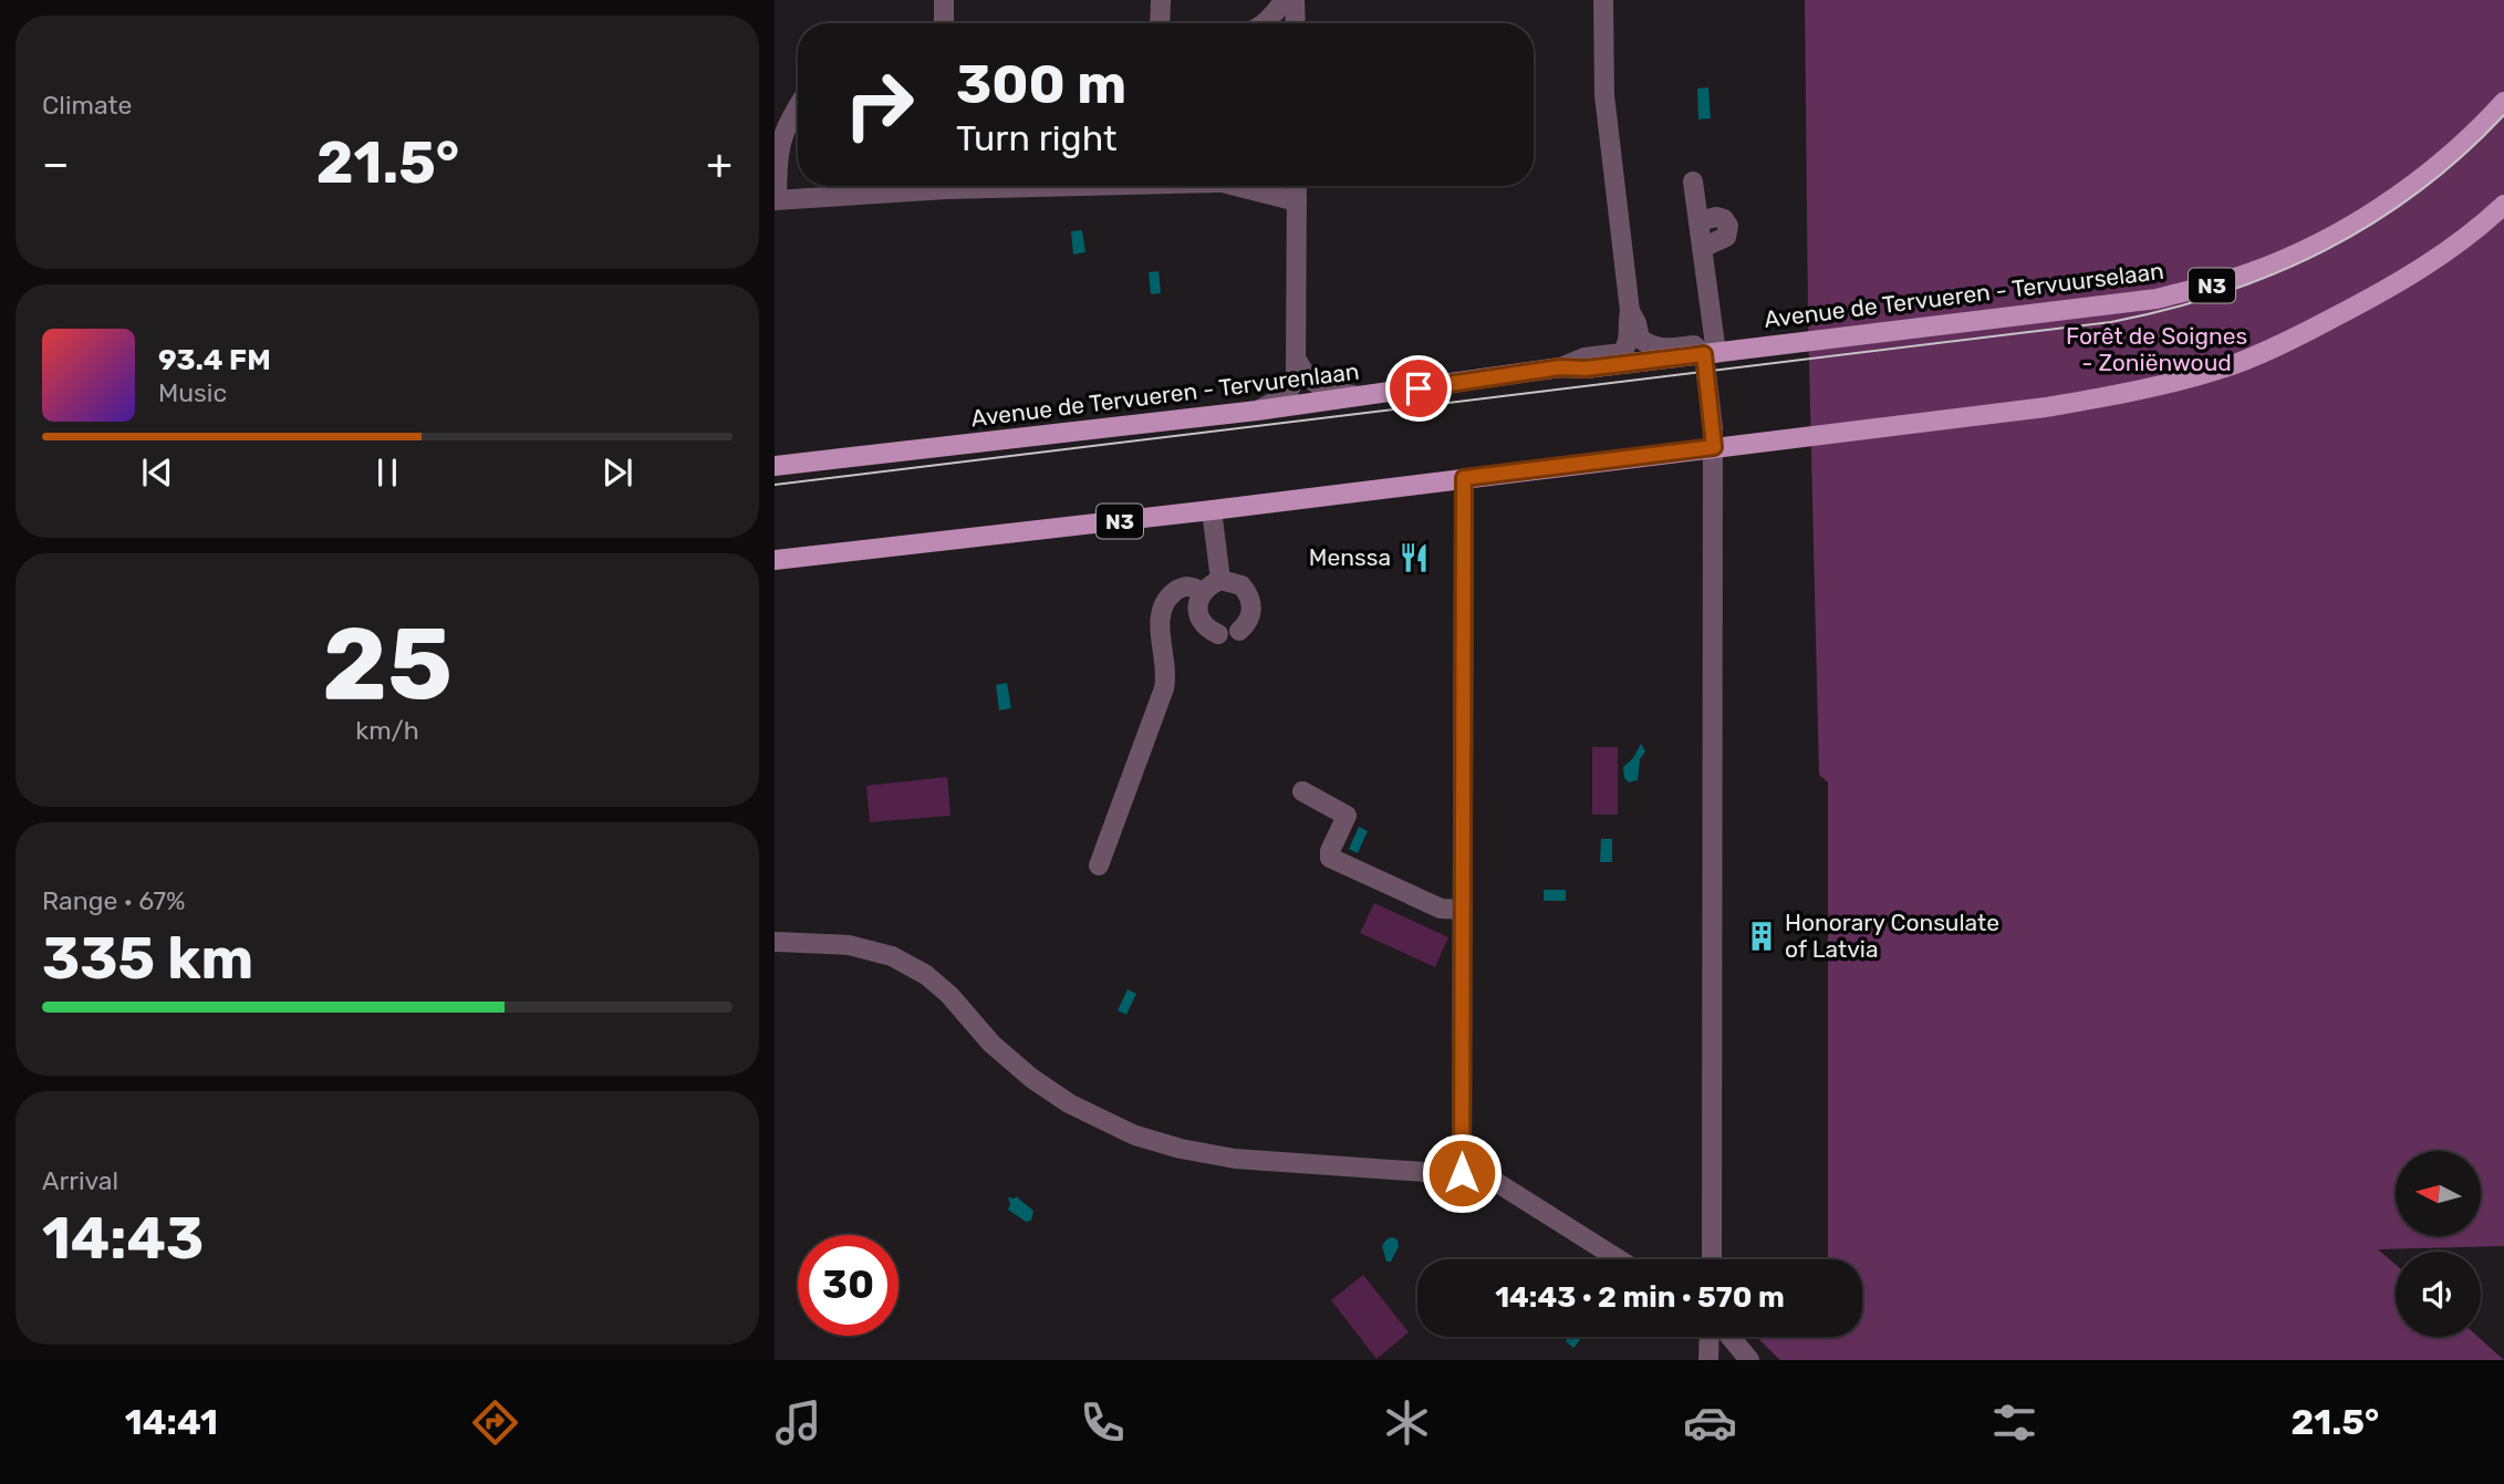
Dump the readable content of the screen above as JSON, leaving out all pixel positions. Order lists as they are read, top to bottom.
{
  "streets": {
    "main road": ["N3", "Avenue de Tervueren - Tervuurselaan", "Avenue de Tervueren - Tervurenlaan"]
  },
  "crossings": [
    ["Avenue de Tervueren - Tervuurselaan", "Avenue de Tervueren - Tervurenlaan"]
  ],
  "parks": ["Forêt de Soignes - Zoniënwoud"],
  "places": {
    "restaurant": ["Menssa"],
    "building": ["Honorary Consulate of Latvia"]
  },
  "north": "left",
  "page": {
    "tile": [
      "Climate",
      ["25", "km/h"],
      ["Range · 67%", "335 km"],
      ["Arrival", "14:43"]
    ],
    "turn": ["300 m", "Turn right"],
    "heat": ["−", "21.5°", "+"],
    "song": ["93.4 FM", "Music"],
    "limit": "30",
    "trip": "14:43 · 2 min · 570 m",
    "tabs": ["14:41", "21.5°"]
  }
}
